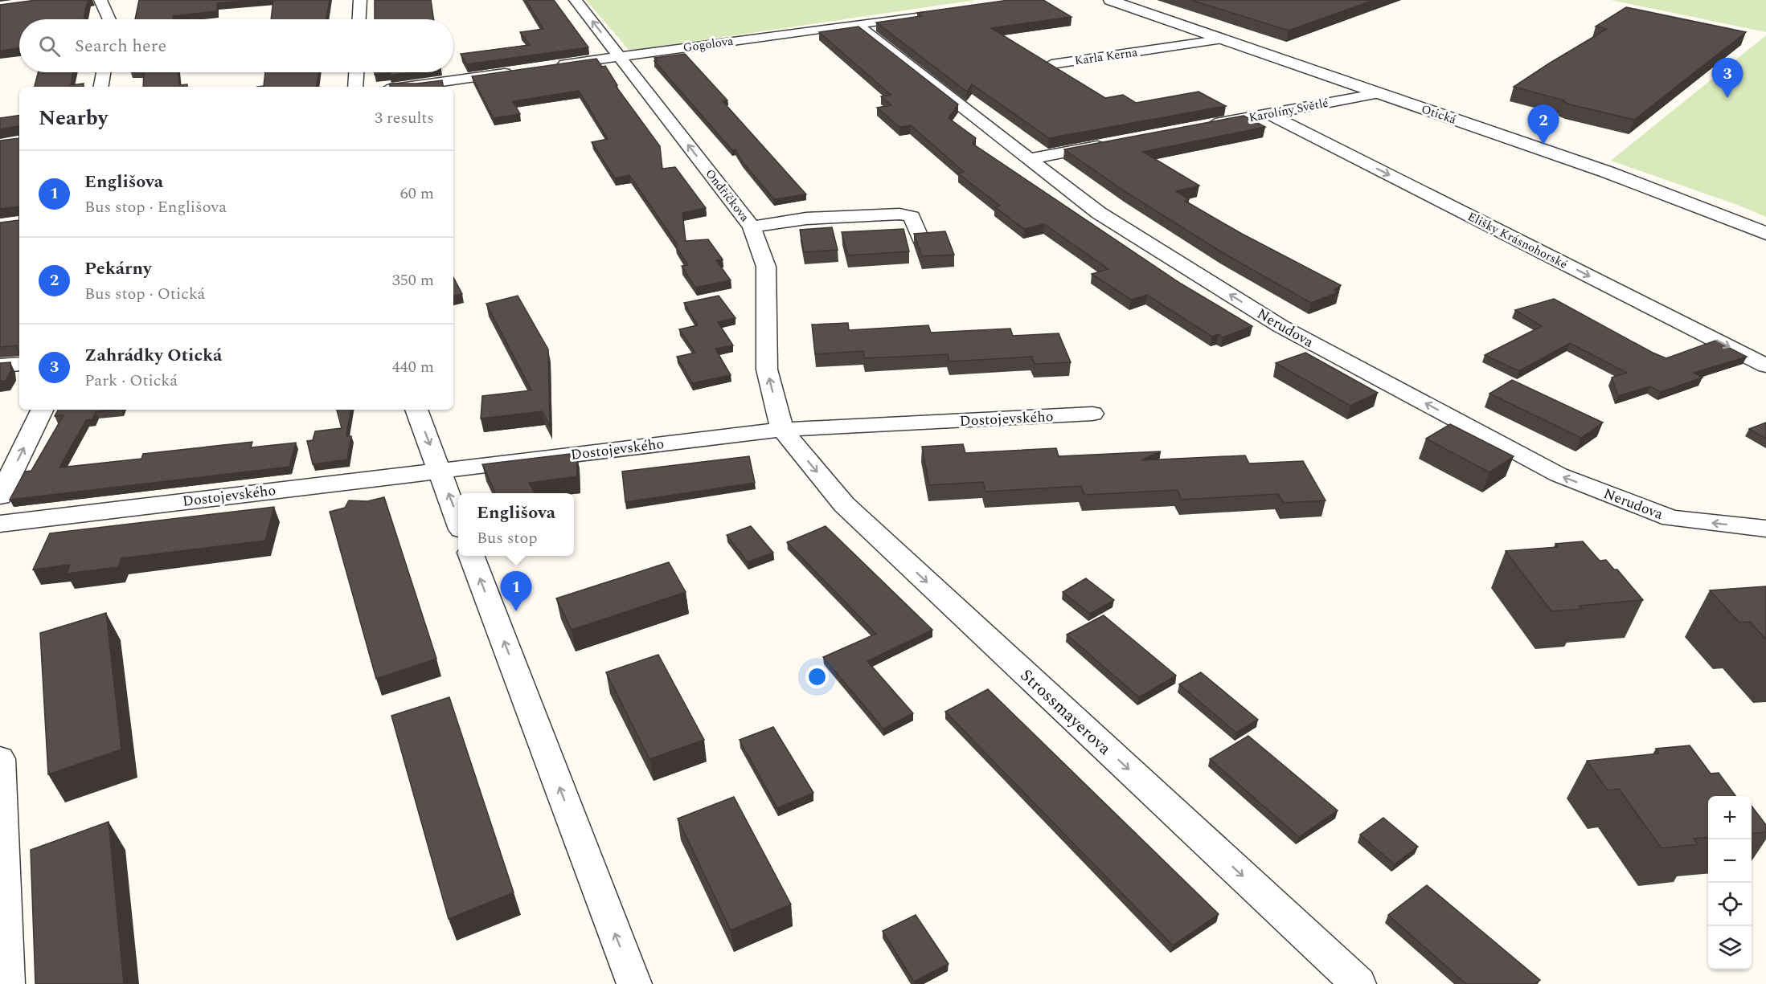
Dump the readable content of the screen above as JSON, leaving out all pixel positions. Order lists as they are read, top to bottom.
{
  "streets": {
    "street": [
      "Gogolova",
      "Karla Kerna",
      "Karolíny Světlé",
      "Otická",
      "Ondříčkova",
      "Elišky Krásnohorské",
      "Nerudova",
      "Dostojevského",
      "Strossmayerova"
    ]
  },
  "crossings": [
    ["Gogolova", "Ondříčkova"],
    ["Gogolova", "Nerudova"],
    ["Karla Kerna", "Otická"],
    ["Karolíny Světlé", "Otická"],
    ["Karolíny Světlé", "Elišky Krásnohorské"],
    ["Ondříčkova", "Dostojevského"],
    ["Ondříčkova", "Strossmayerova"],
    ["Dostojevského", "Strossmayerova"]
  ],
  "one_way": [
    "Ondříčkova",
    "Elišky Krásnohorské",
    "Nerudova",
    "Strossmayerova"
  ],
  "page": {
    "search": "Search here",
    "pins": ["3", "2", "1"],
    "heading": ["Nearby", "3 results"],
    "list": [
      {
        "mark": "1",
        "name": "Englišova",
        "note": "Bus stop · Englišova",
        "value": "60 m"
      },
      {
        "mark": "2",
        "name": "Pekárny",
        "note": "Bus stop · Otická",
        "value": "350 m"
      },
      {
        "mark": "3",
        "name": "Zahrádky Otická",
        "note": "Park · Otická",
        "value": "440 m"
      }
    ],
    "popup": ["Englišova", "Bus stop"],
    "map_buttons": ["+", "−"]
  }
}
